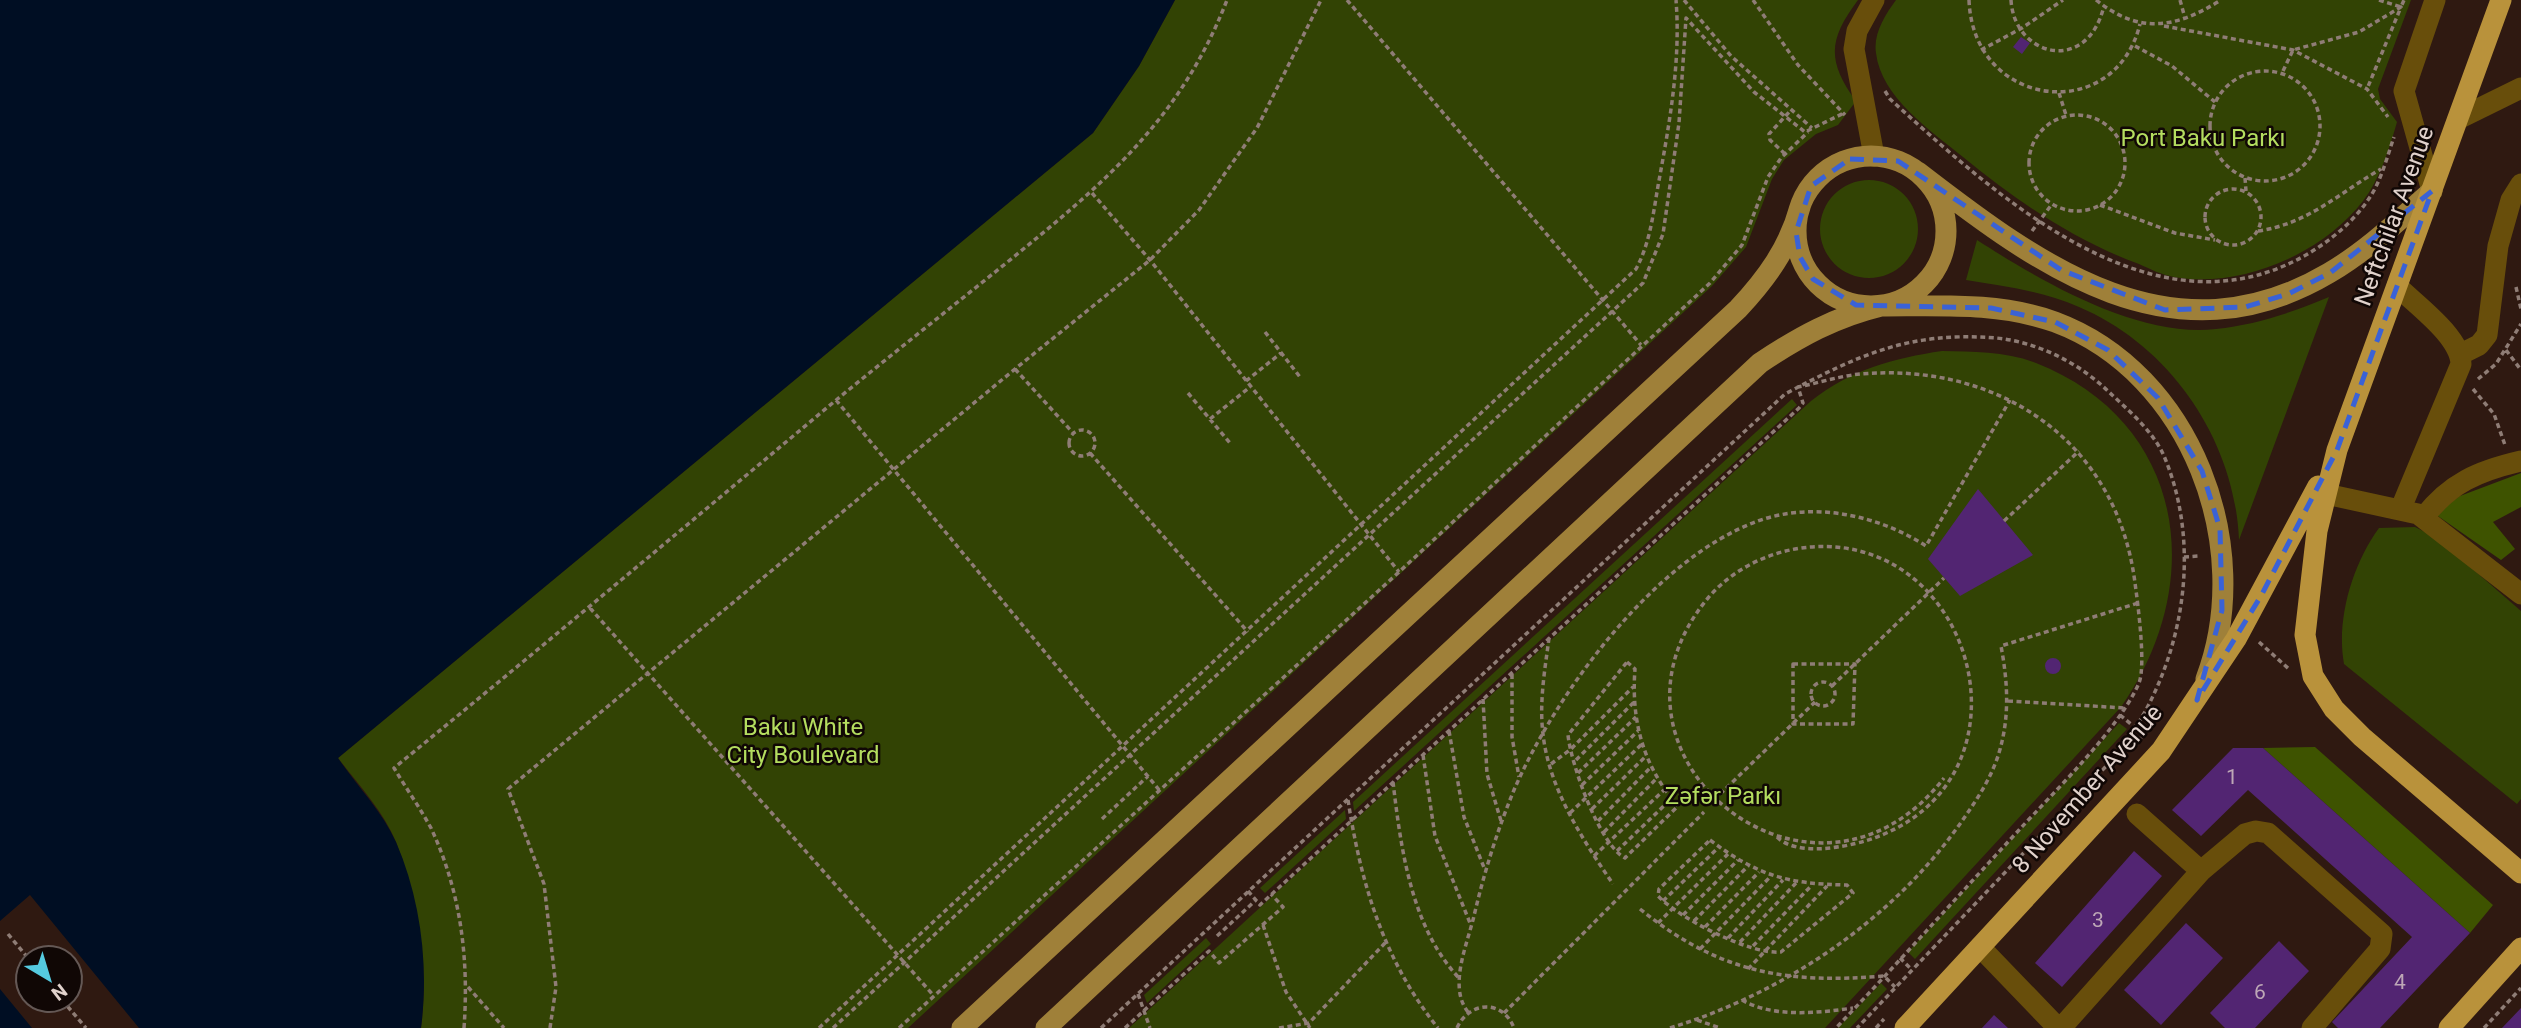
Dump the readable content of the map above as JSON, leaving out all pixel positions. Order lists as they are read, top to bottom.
{
  "streets": {
    "highway": ["Neftchilar Avenue", "8 November Avenue"]
  },
  "crossings": [
    ["Neftchilar Avenue", "8 November Avenue"]
  ],
  "parks": ["Port Baku Parkı", "Baku White City Boulevard", "Zəfər Parkı"],
  "house_numbers": [
    "1",
    "3",
    "4",
    "6"
  ],
  "north": "bottom right"
}
